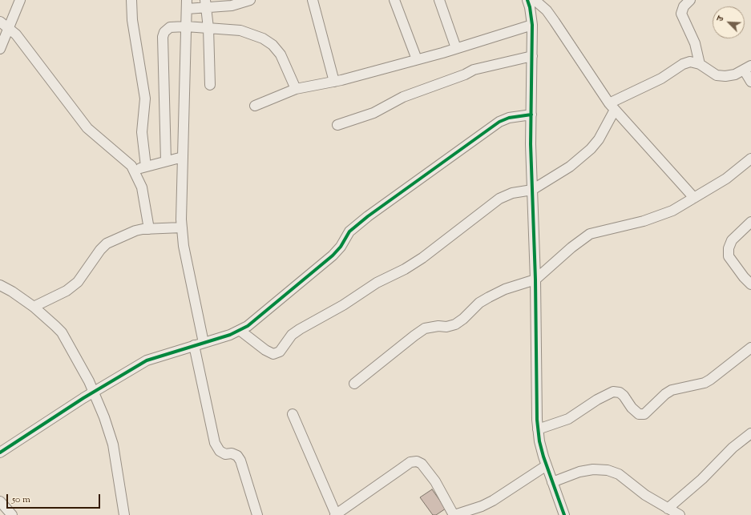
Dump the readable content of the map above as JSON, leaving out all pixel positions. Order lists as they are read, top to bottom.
{
  "scale_bar": "50 m",
  "north": "top left"
}
